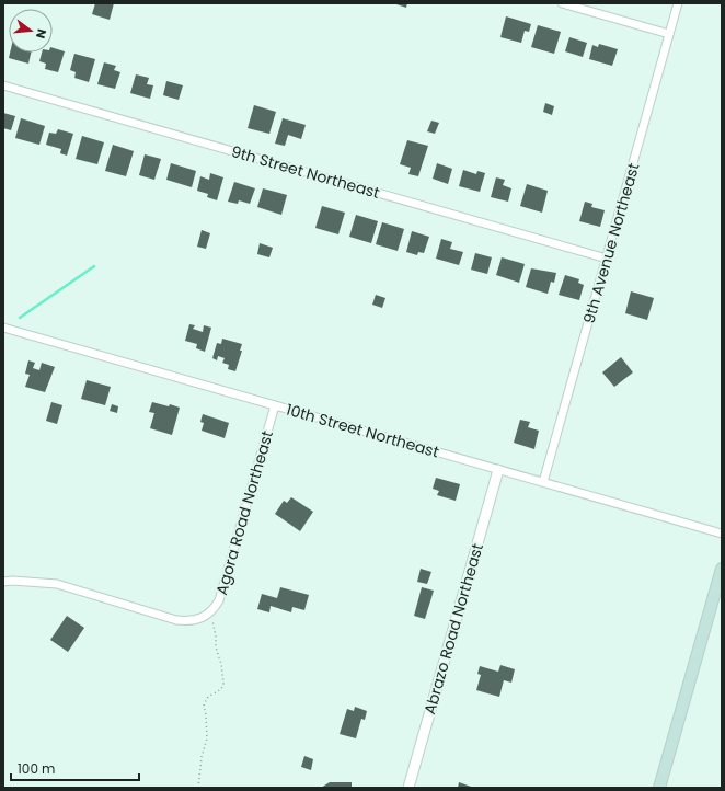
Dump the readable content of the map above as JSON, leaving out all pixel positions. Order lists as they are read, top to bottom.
{
  "streets": {
    "street": [
      "9th Street Northeast",
      "9th Avenue Northeast",
      "10th Street Northeast",
      "Agora Road Northeast",
      "Abrazo Road Northeast"
    ]
  },
  "crossings": [
    ["9th Street Northeast", "9th Avenue Northeast"],
    ["9th Avenue Northeast", "10th Street Northeast"],
    ["10th Street Northeast", "Agora Road Northeast"],
    ["10th Street Northeast", "Abrazo Road Northeast"]
  ],
  "scale_bar": "100 m",
  "north": "right"
}
